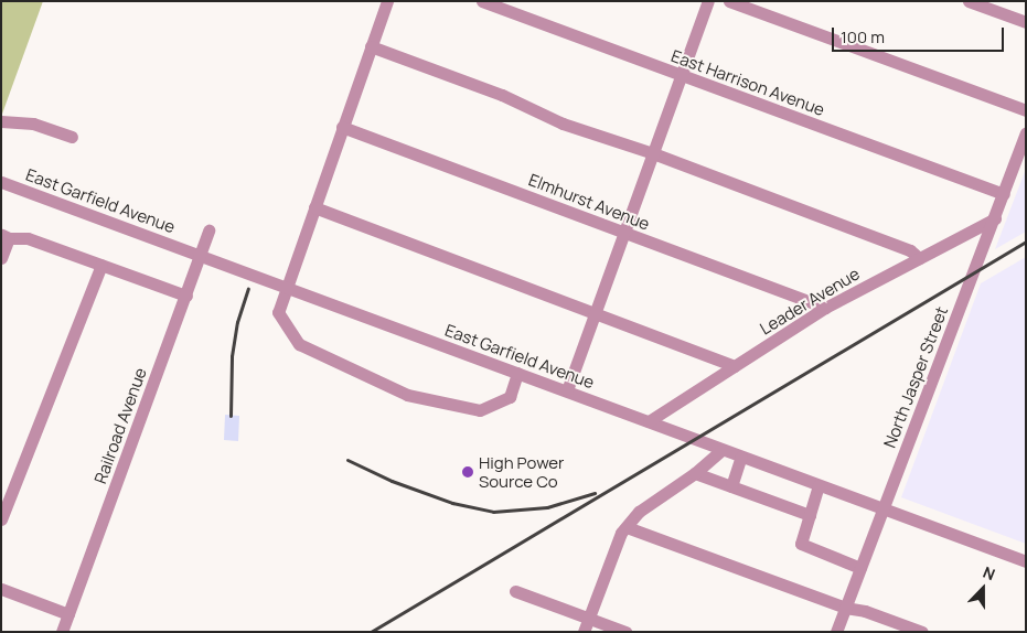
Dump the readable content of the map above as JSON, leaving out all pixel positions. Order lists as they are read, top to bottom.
{
  "streets": {
    "street": [
      "East Harrison Avenue",
      "East Garfield Avenue",
      "Elmhurst Avenue",
      "Leader Avenue",
      "North Jasper Street",
      "Railroad Avenue"
    ]
  },
  "crossings": [
    ["East Harrison Avenue", "North Jasper Street"],
    ["East Garfield Avenue", "Leader Avenue"],
    ["East Garfield Avenue", "North Jasper Street"],
    ["Elmhurst Avenue", "Leader Avenue"],
    ["Leader Avenue", "North Jasper Street"]
  ],
  "places": ["High Power Source Co"],
  "scale_bar": "100 m",
  "north": "top"
}
